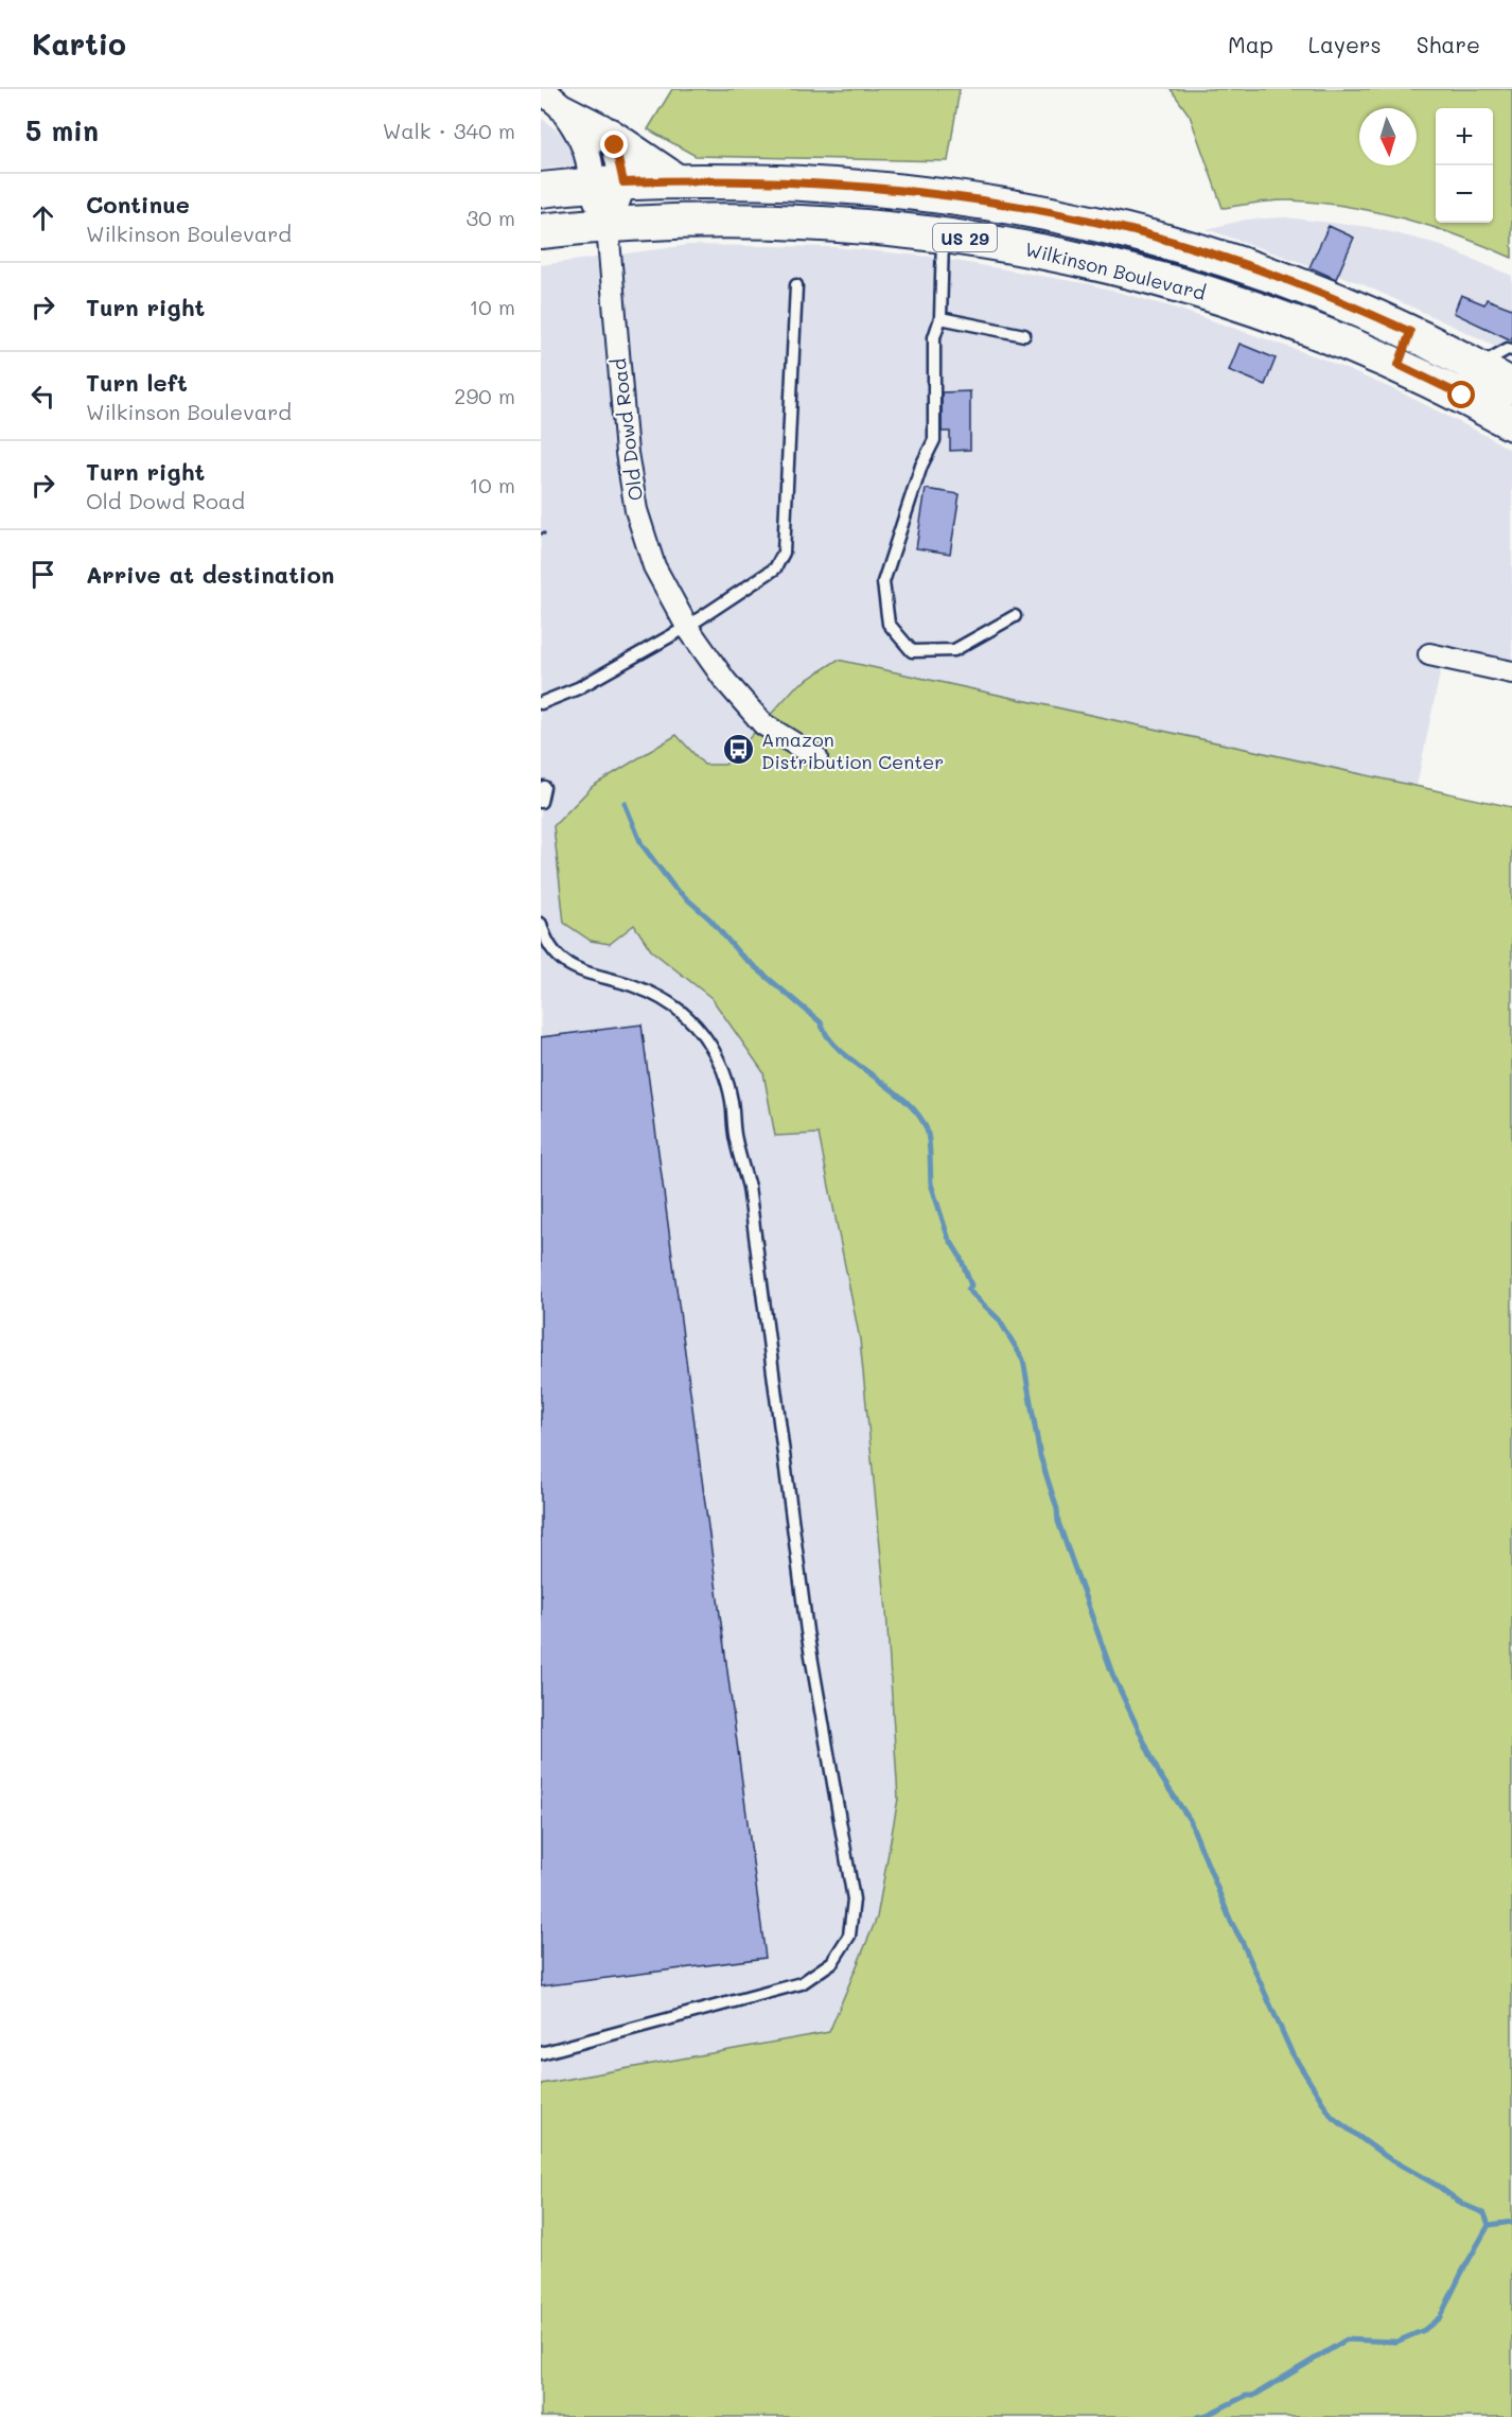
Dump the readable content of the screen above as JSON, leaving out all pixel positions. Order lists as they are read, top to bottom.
{
  "streets": {
    "main road": ["US 29", "Wilkinson Boulevard"],
    "street": ["Old Dowd Road"]
  },
  "crossings": [
    ["Wilkinson Boulevard", "Old Dowd Road"]
  ],
  "places": {
    "bus stop": ["Amazon Distribution Center"]
  },
  "north": "bottom",
  "page": {
    "header": "Kartio",
    "nav": ["Map", "Layers", "Share"],
    "heading": ["5 min", "Walk · 340 m"],
    "map_buttons": ["+", "−"],
    "list": [
      ["Continue", "Wilkinson Boulevard", "30 m"],
      ["Turn right", "10 m"],
      ["Turn left", "Wilkinson Boulevard", "290 m"],
      ["Turn right", "Old Dowd Road", "10 m"],
      "Arrive at destination"
    ]
  }
}
